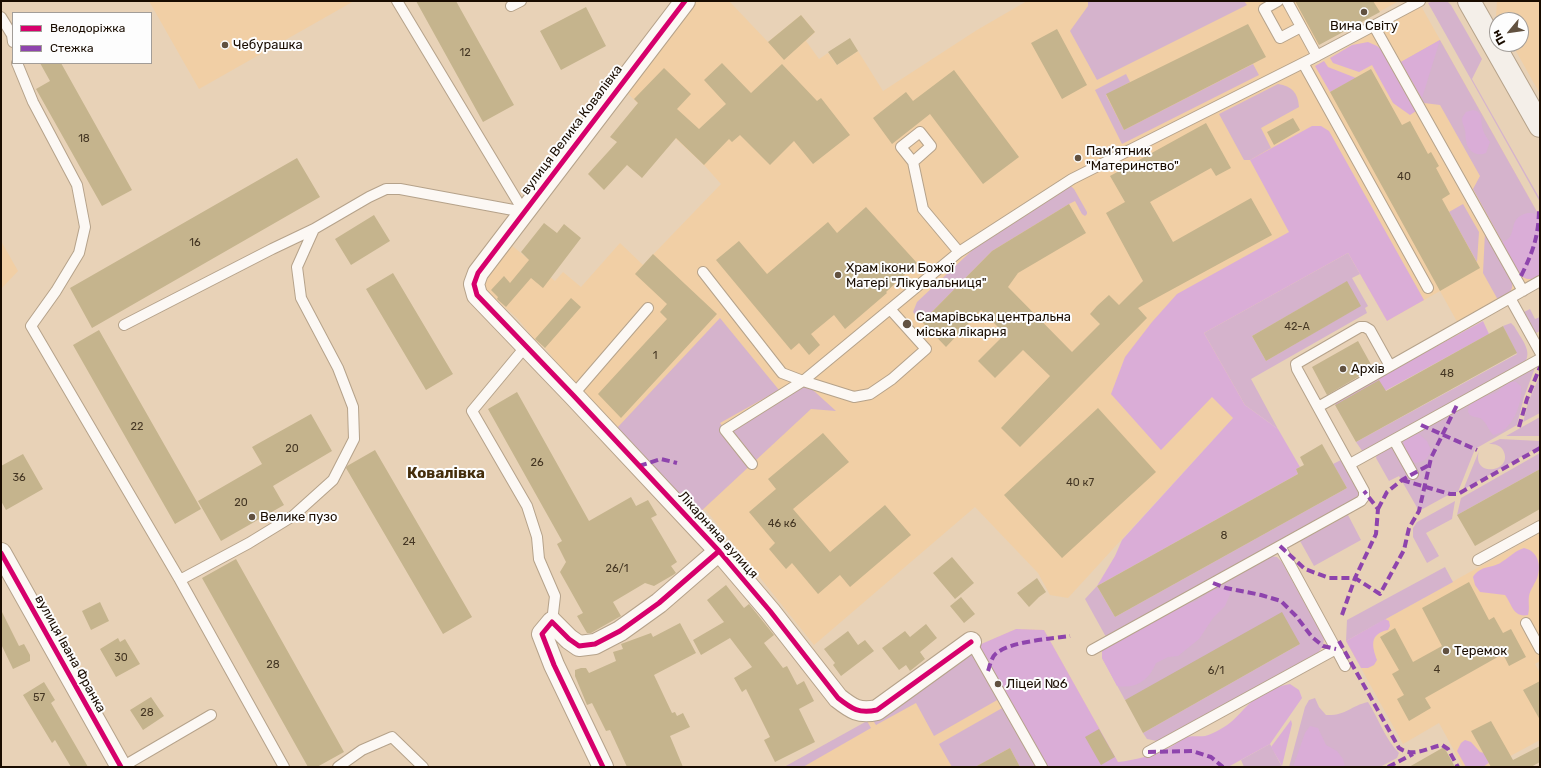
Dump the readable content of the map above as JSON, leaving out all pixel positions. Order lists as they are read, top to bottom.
{
  "streets": {
    "street": ["вулиця Велика Ковалівка", "Лікарняна вулиця", "вулиця Івана Франка"]
  },
  "crossings": [
    ["вулиця Велика Ковалівка", "Лікарняна вулиця"]
  ],
  "districts": ["Ковалівка"],
  "places": [
    "Вина Світу",
    "Чебурашка",
    "Пам’ятник \"Материнство\"",
    "Храм ікони Божої Матері \"Лікувальниця\"",
    "Самарівська центральна міська лікарня",
    "Архів",
    "Велике пузо",
    "Теремок",
    "Ліцей №6"
  ],
  "house_numbers": [
    "12",
    "18",
    "40",
    "16",
    "42-А",
    "1",
    "48",
    "22",
    "20",
    "26",
    "36",
    "40 к7",
    "20",
    "46 к6",
    "8",
    "24",
    "26/1",
    "30",
    "28",
    "4",
    "6/1",
    "57",
    "28"
  ],
  "legend": ["Велодоріжка", "Стежка"],
  "north": "bottom left"
}
